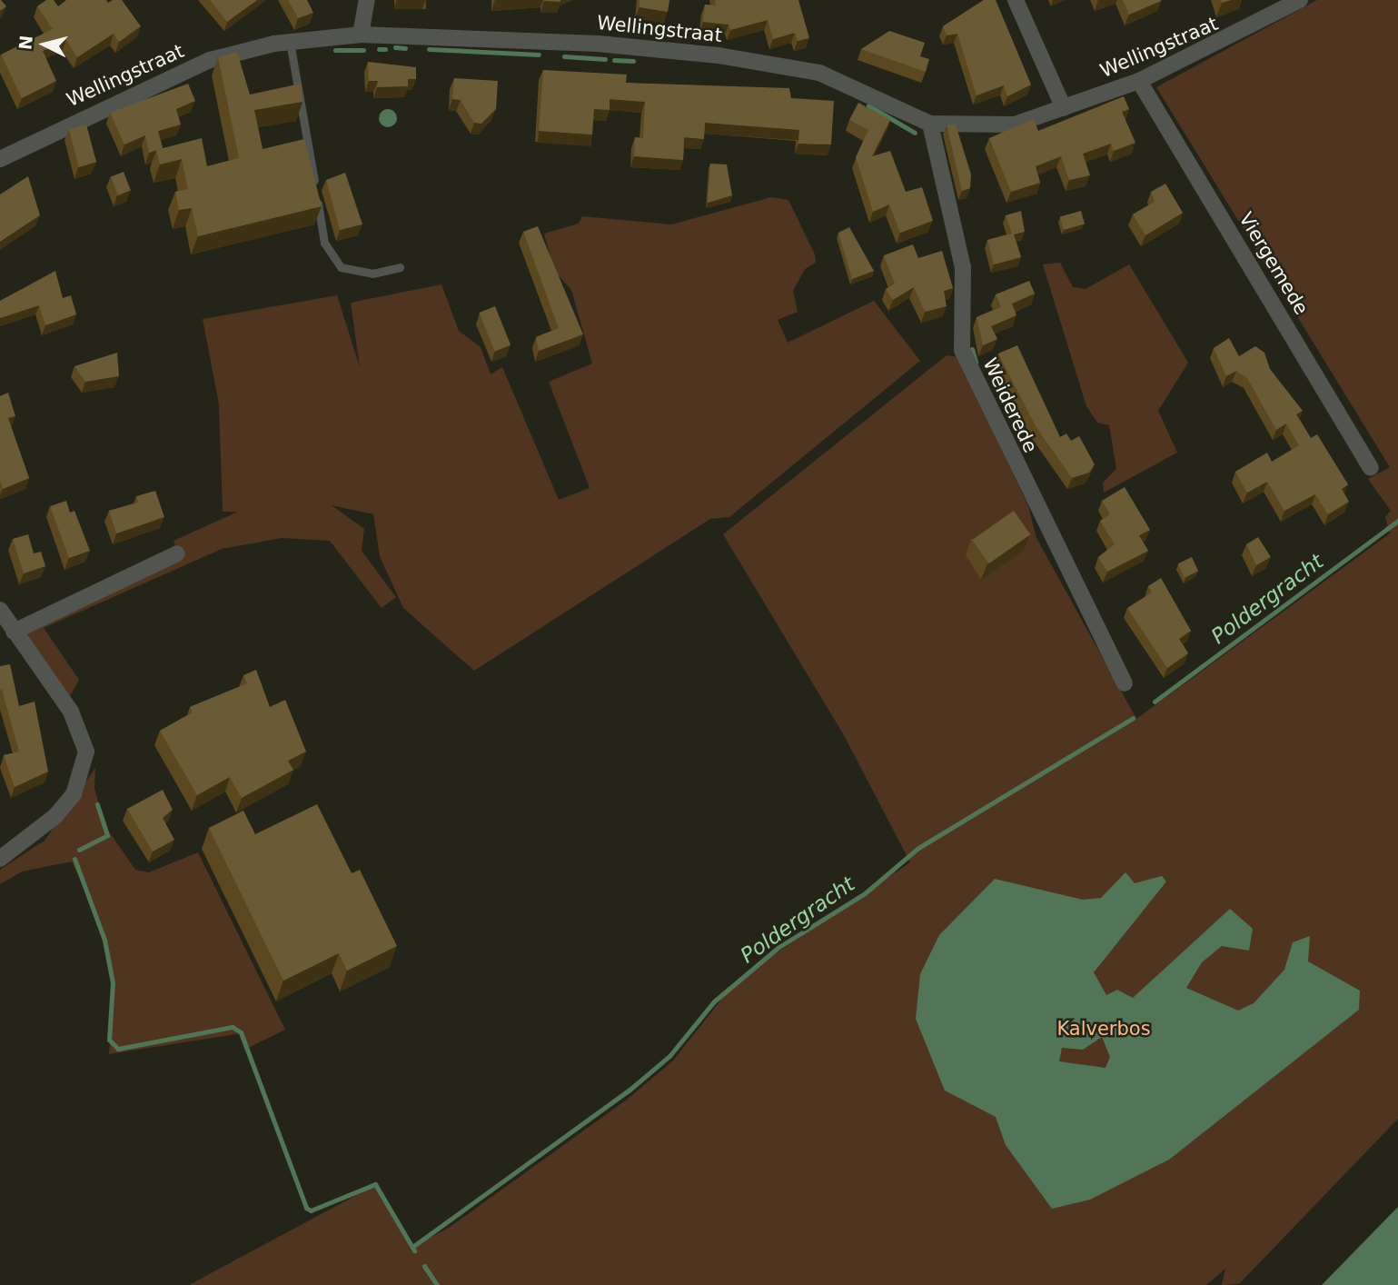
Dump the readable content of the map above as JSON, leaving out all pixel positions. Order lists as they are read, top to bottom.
{
  "streets": {
    "street": ["Wellingstraat", "Viergemede", "Weiderede"]
  },
  "crossings": [
    ["Wellingstraat", "Viergemede"],
    ["Wellingstraat", "Weiderede"]
  ],
  "water": ["Poldergracht"],
  "parks": ["Kalverbos"],
  "north": "left"
}
